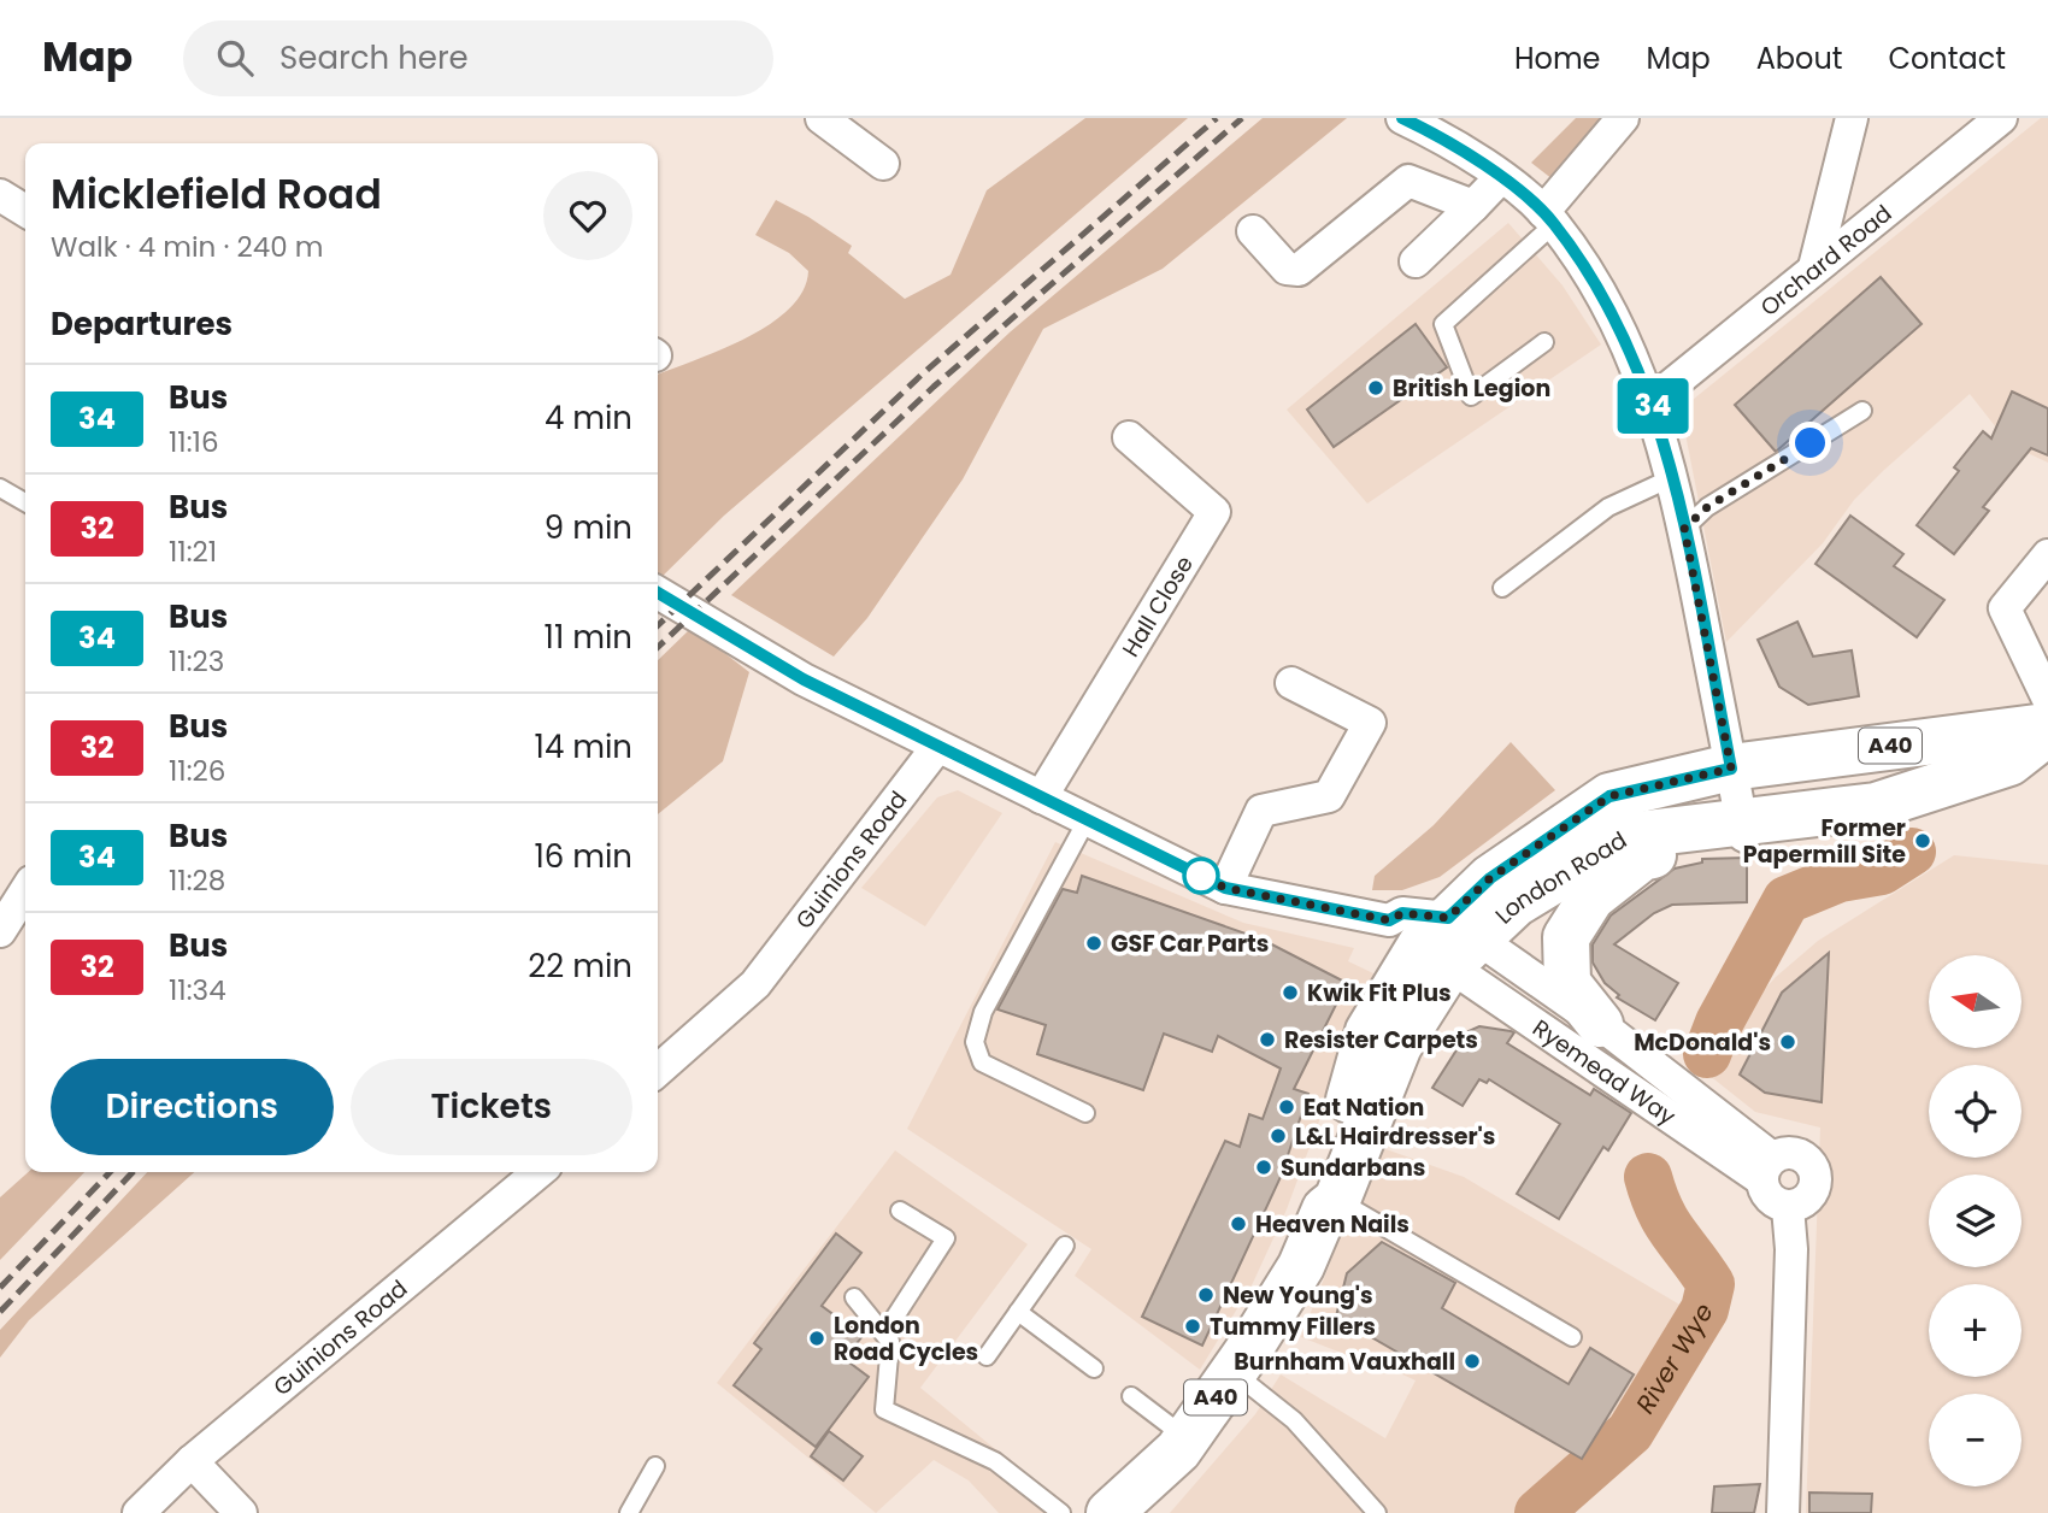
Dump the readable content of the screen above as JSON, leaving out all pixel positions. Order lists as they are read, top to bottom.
{
  "streets": {
    "main road": ["A40", "London Road"],
    "street": [
      "Orchard Road",
      "Hall Close",
      "Guinions Road",
      "Ryemead Way"
    ]
  },
  "crossings": [
    ["A40", "London Road"],
    ["London Road", "Ryemead Way"]
  ],
  "water": ["River Wye"],
  "places": [
    "British Legion",
    "Former Papermill Site",
    "GSF Car Parts",
    "Kwik Fit Plus",
    "Resister Carpets",
    "McDonald's",
    "Eat Nation",
    "L&L Hairdresser's",
    "Sundarbans",
    "Heaven Nails",
    "New Young's",
    "Tummy Fillers",
    "London Road Cycles",
    "Burnham Vauxhall"
  ],
  "lines": ["bus line 34"],
  "north": "left",
  "page": {
    "header": "Map",
    "search": "Search here",
    "nav": [
      "Home",
      "Map",
      "About",
      "Contact"
    ],
    "on_map": "34",
    "heading": [
      ["Micklefield Road", "Walk · 4 min · 240 m"],
      "Departures"
    ],
    "list": [
      {
        "mark": "34",
        "name": "Bus",
        "note": "11:16",
        "value": "4 min"
      },
      {
        "mark": "32",
        "name": "Bus",
        "note": "11:21",
        "value": "9 min"
      },
      {
        "mark": "34",
        "name": "Bus",
        "note": "11:23",
        "value": "11 min"
      },
      {
        "mark": "32",
        "name": "Bus",
        "note": "11:26",
        "value": "14 min"
      },
      {
        "mark": "34",
        "name": "Bus",
        "note": "11:28",
        "value": "16 min"
      },
      {
        "mark": "32",
        "name": "Bus",
        "note": "11:34",
        "value": "22 min"
      }
    ],
    "map_buttons": ["+", "−"],
    "buttons": ["Directions", "Tickets"]
  }
}
